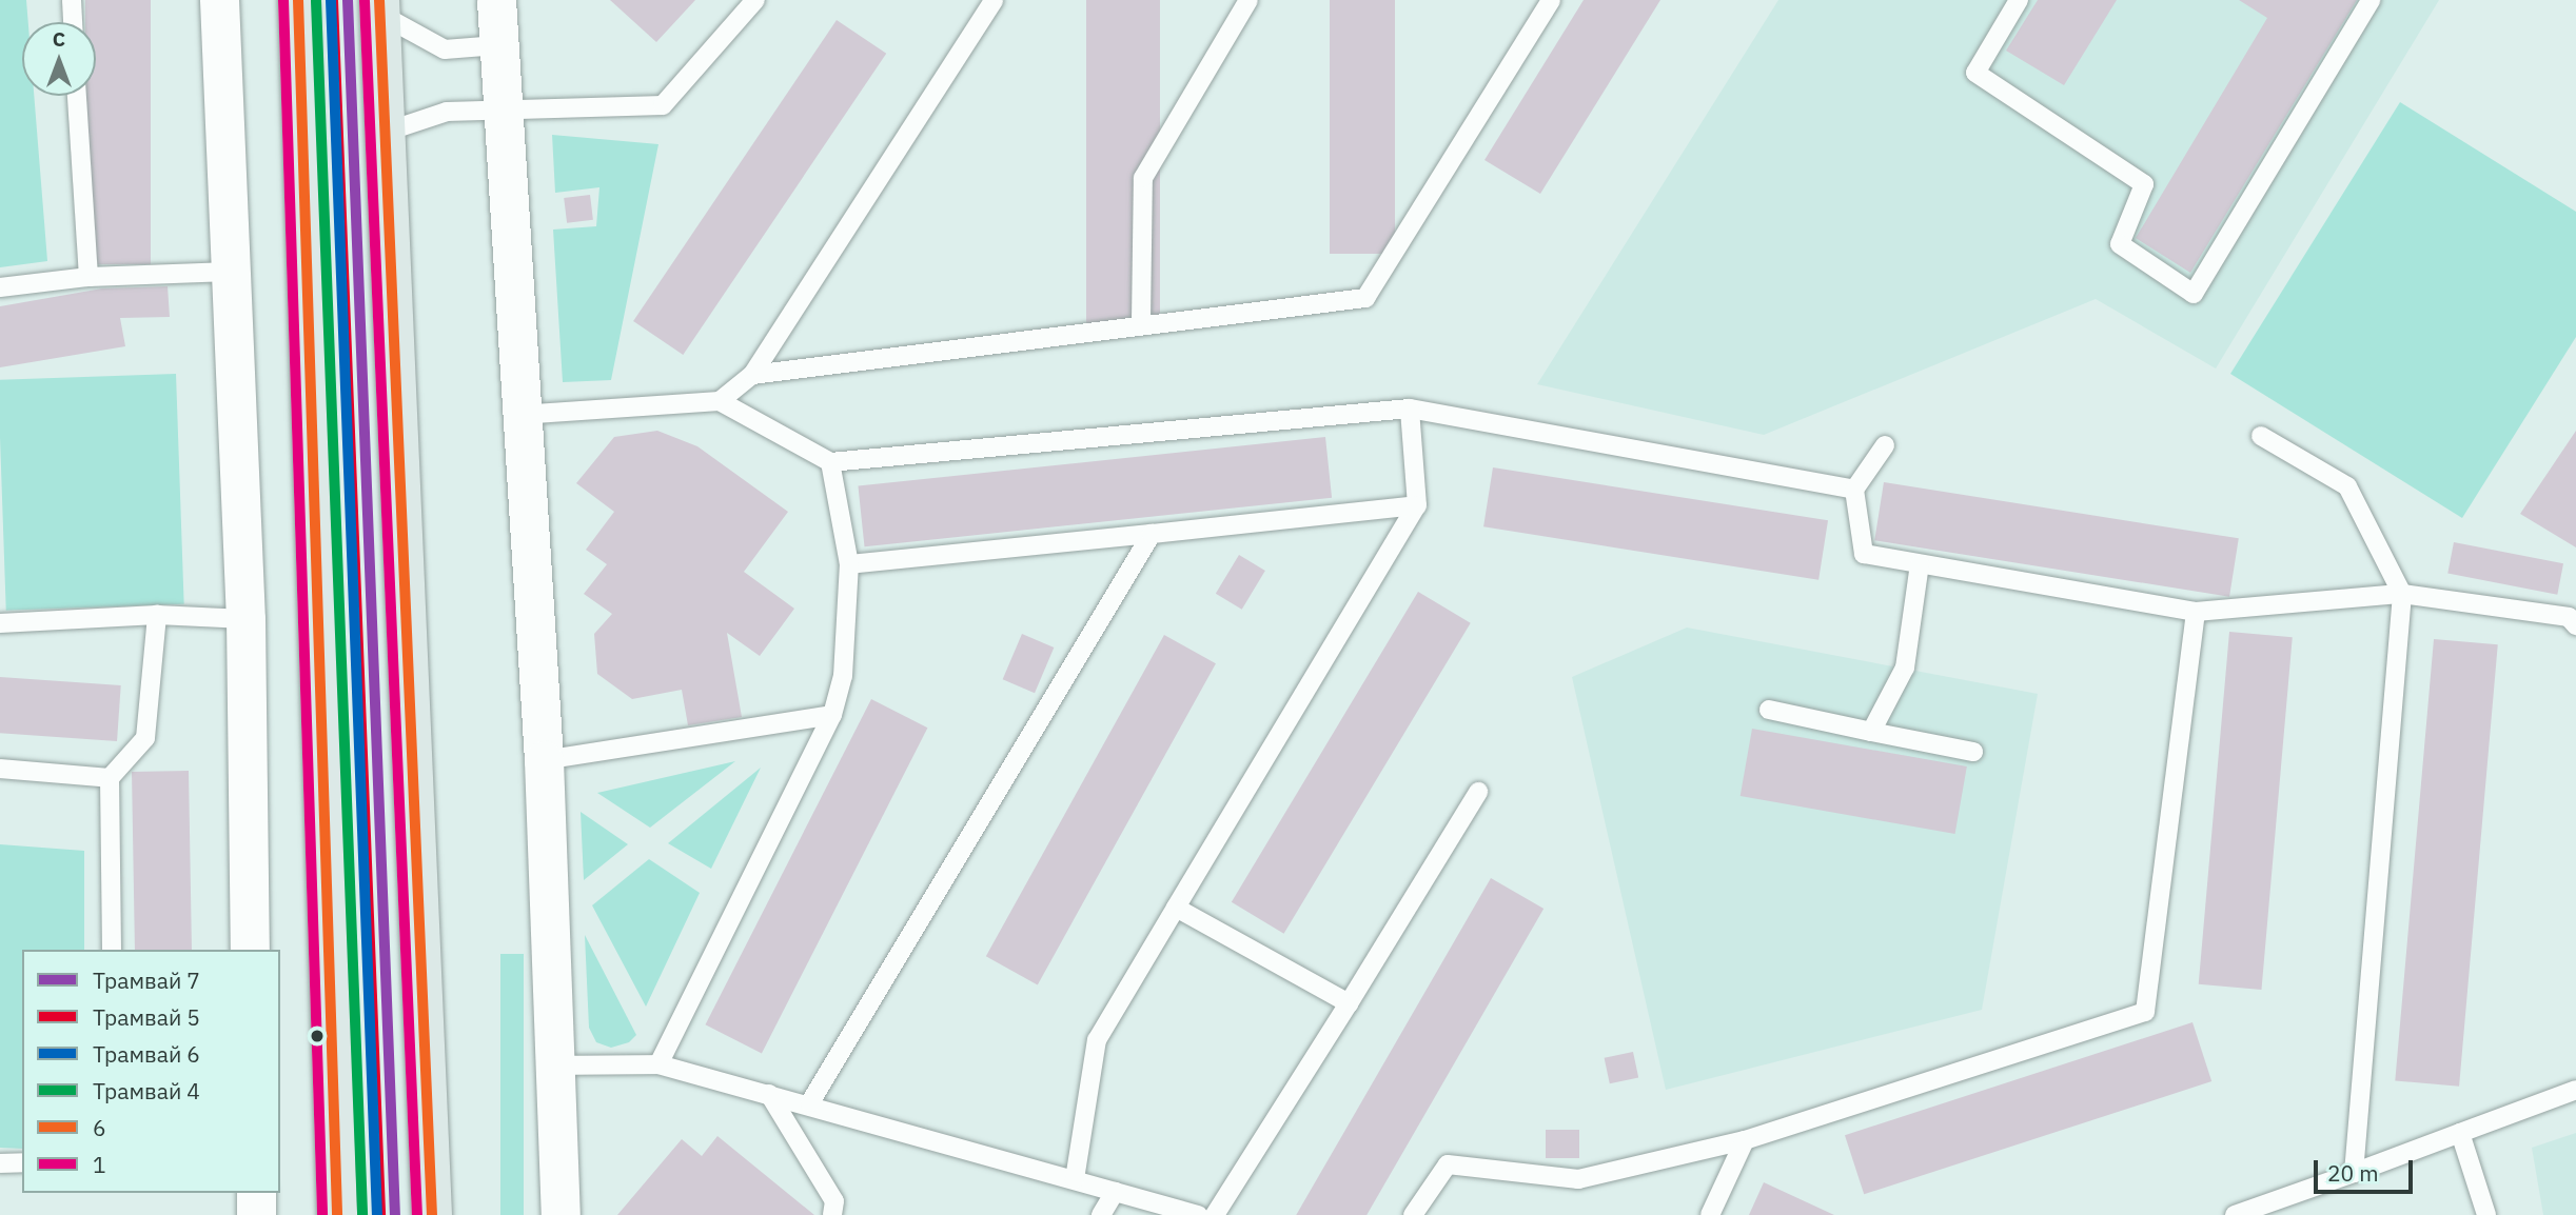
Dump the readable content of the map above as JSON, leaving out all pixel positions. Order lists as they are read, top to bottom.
{
  "lines": [
    "tram line 7",
    "tram line 6",
    "transit line 6",
    "transit line 1",
    "tram line 5",
    "tram line 4"
  ],
  "legend": [
    "Трамвай 7",
    "Трамвай 5",
    "Трамвай 6",
    "Трамвай 4",
    "6",
    "1"
  ],
  "scale_bar": "20 m",
  "north": "top"
}
